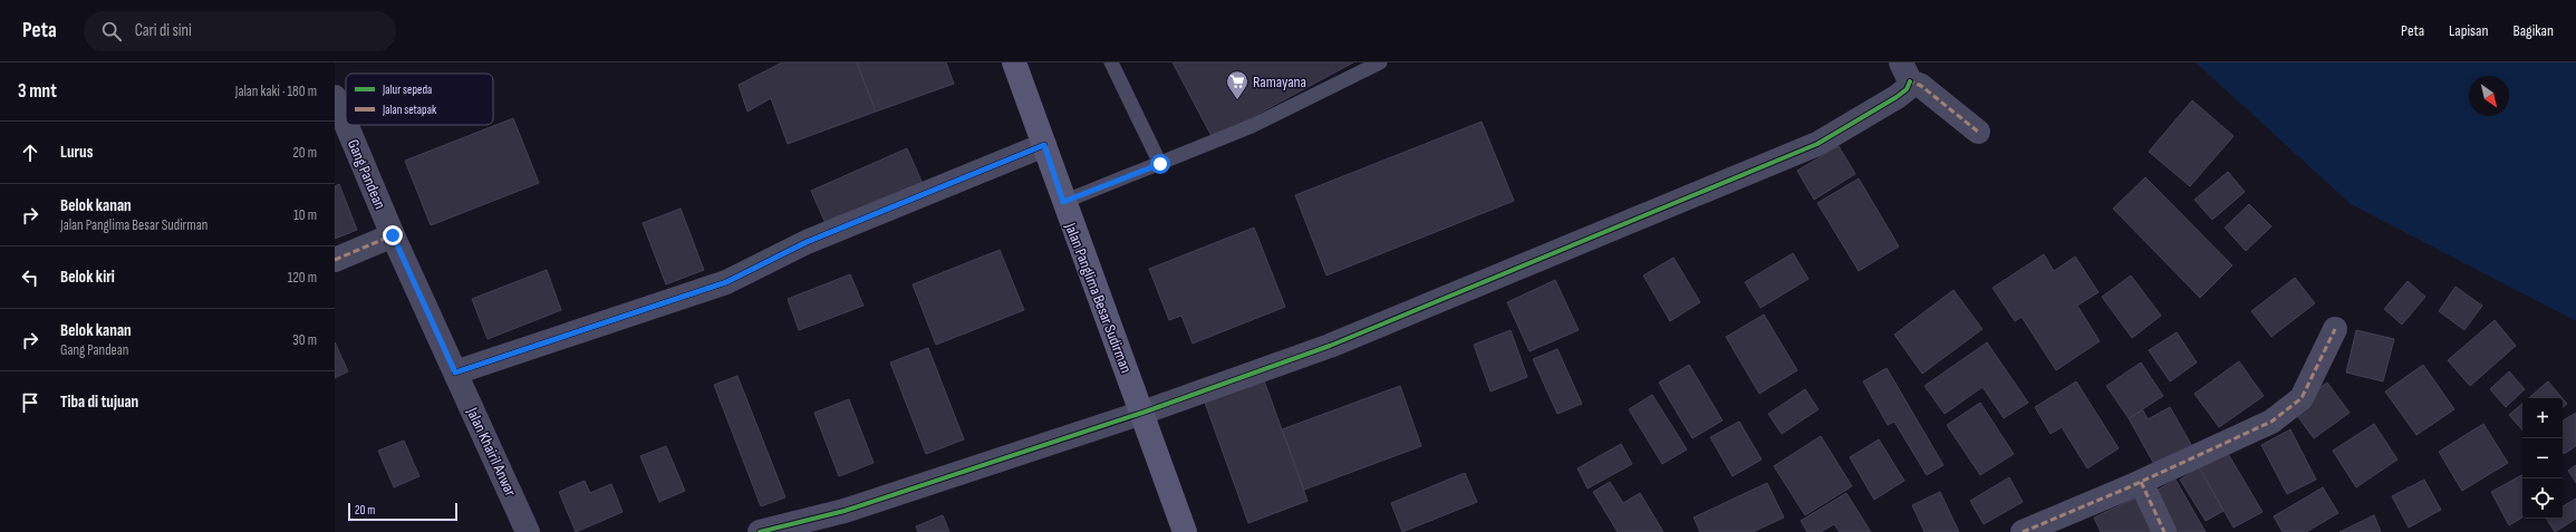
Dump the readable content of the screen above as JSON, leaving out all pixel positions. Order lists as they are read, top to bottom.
{
  "streets": {
    "main road": ["Jalan Panglima Besar Sudirman"],
    "street": ["Gang Pandean", "Jalan Khairil Anwar"]
  },
  "crossings": [
    ["Gang Pandean", "Jalan Khairil Anwar"]
  ],
  "places": {
    "supermarket": ["Ramayana"]
  },
  "legend": ["Jalur sepeda", "Jalan setapak"],
  "scale_bar": "20 m",
  "north": "bottom right",
  "page": {
    "header": "Peta",
    "search": "Cari di sini",
    "nav": ["Peta", "Lapisan", "Bagikan"],
    "heading": ["3 mnt", "Jalan kaki · 180 m"],
    "list": [
      ["Lurus", "20 m"],
      ["Belok kanan", "Jalan Panglima Besar Sudirman", "10 m"],
      ["Belok kiri", "120 m"],
      ["Belok kanan", "Gang Pandean", "30 m"],
      "Tiba di tujuan"
    ],
    "map_buttons": ["+", "−"],
    "scale": "20 m"
  }
}
